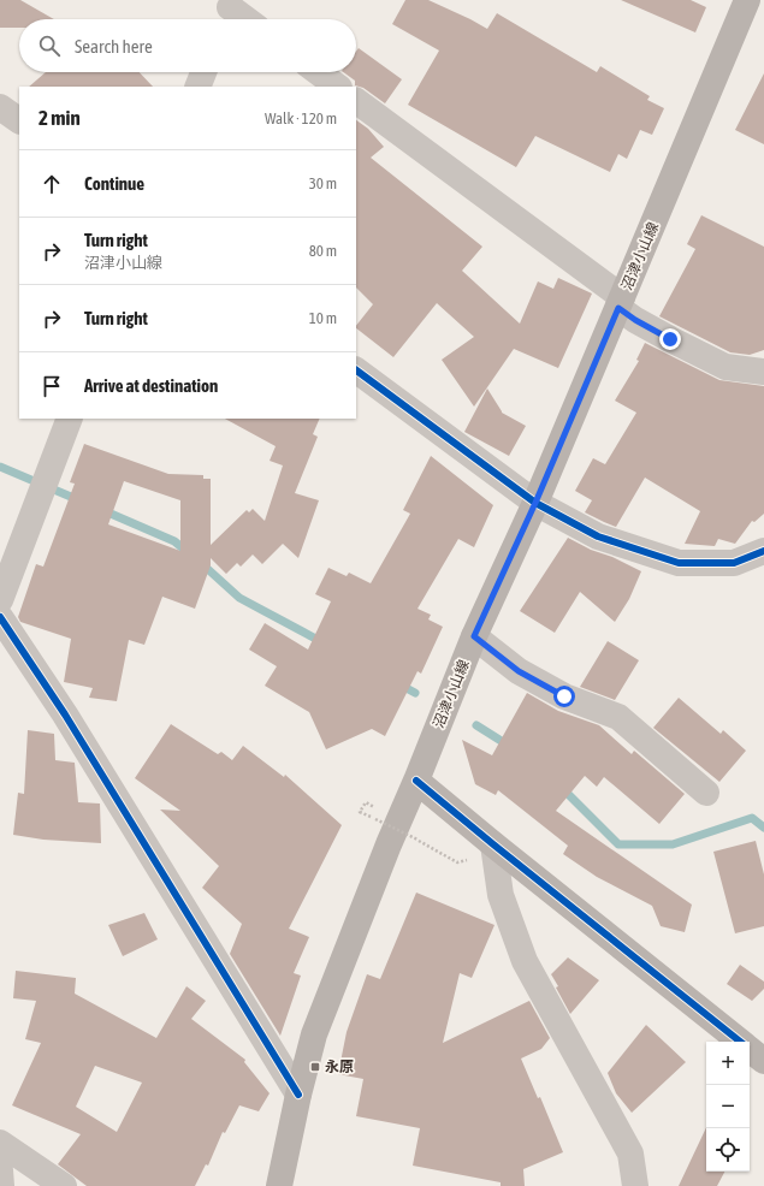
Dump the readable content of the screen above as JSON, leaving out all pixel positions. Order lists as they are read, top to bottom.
{
  "streets": {
    "main road": ["沼津小山線"]
  },
  "places": {
    "transit": ["永原"]
  },
  "page": {
    "search": "Search here",
    "heading": ["2 min", "Walk · 120 m"],
    "list": [
      ["Continue", "30 m"],
      ["Turn right", "沼津小山線", "80 m"],
      ["Turn right", "10 m"],
      "Arrive at destination"
    ],
    "map_buttons": ["+", "−"]
  }
}
